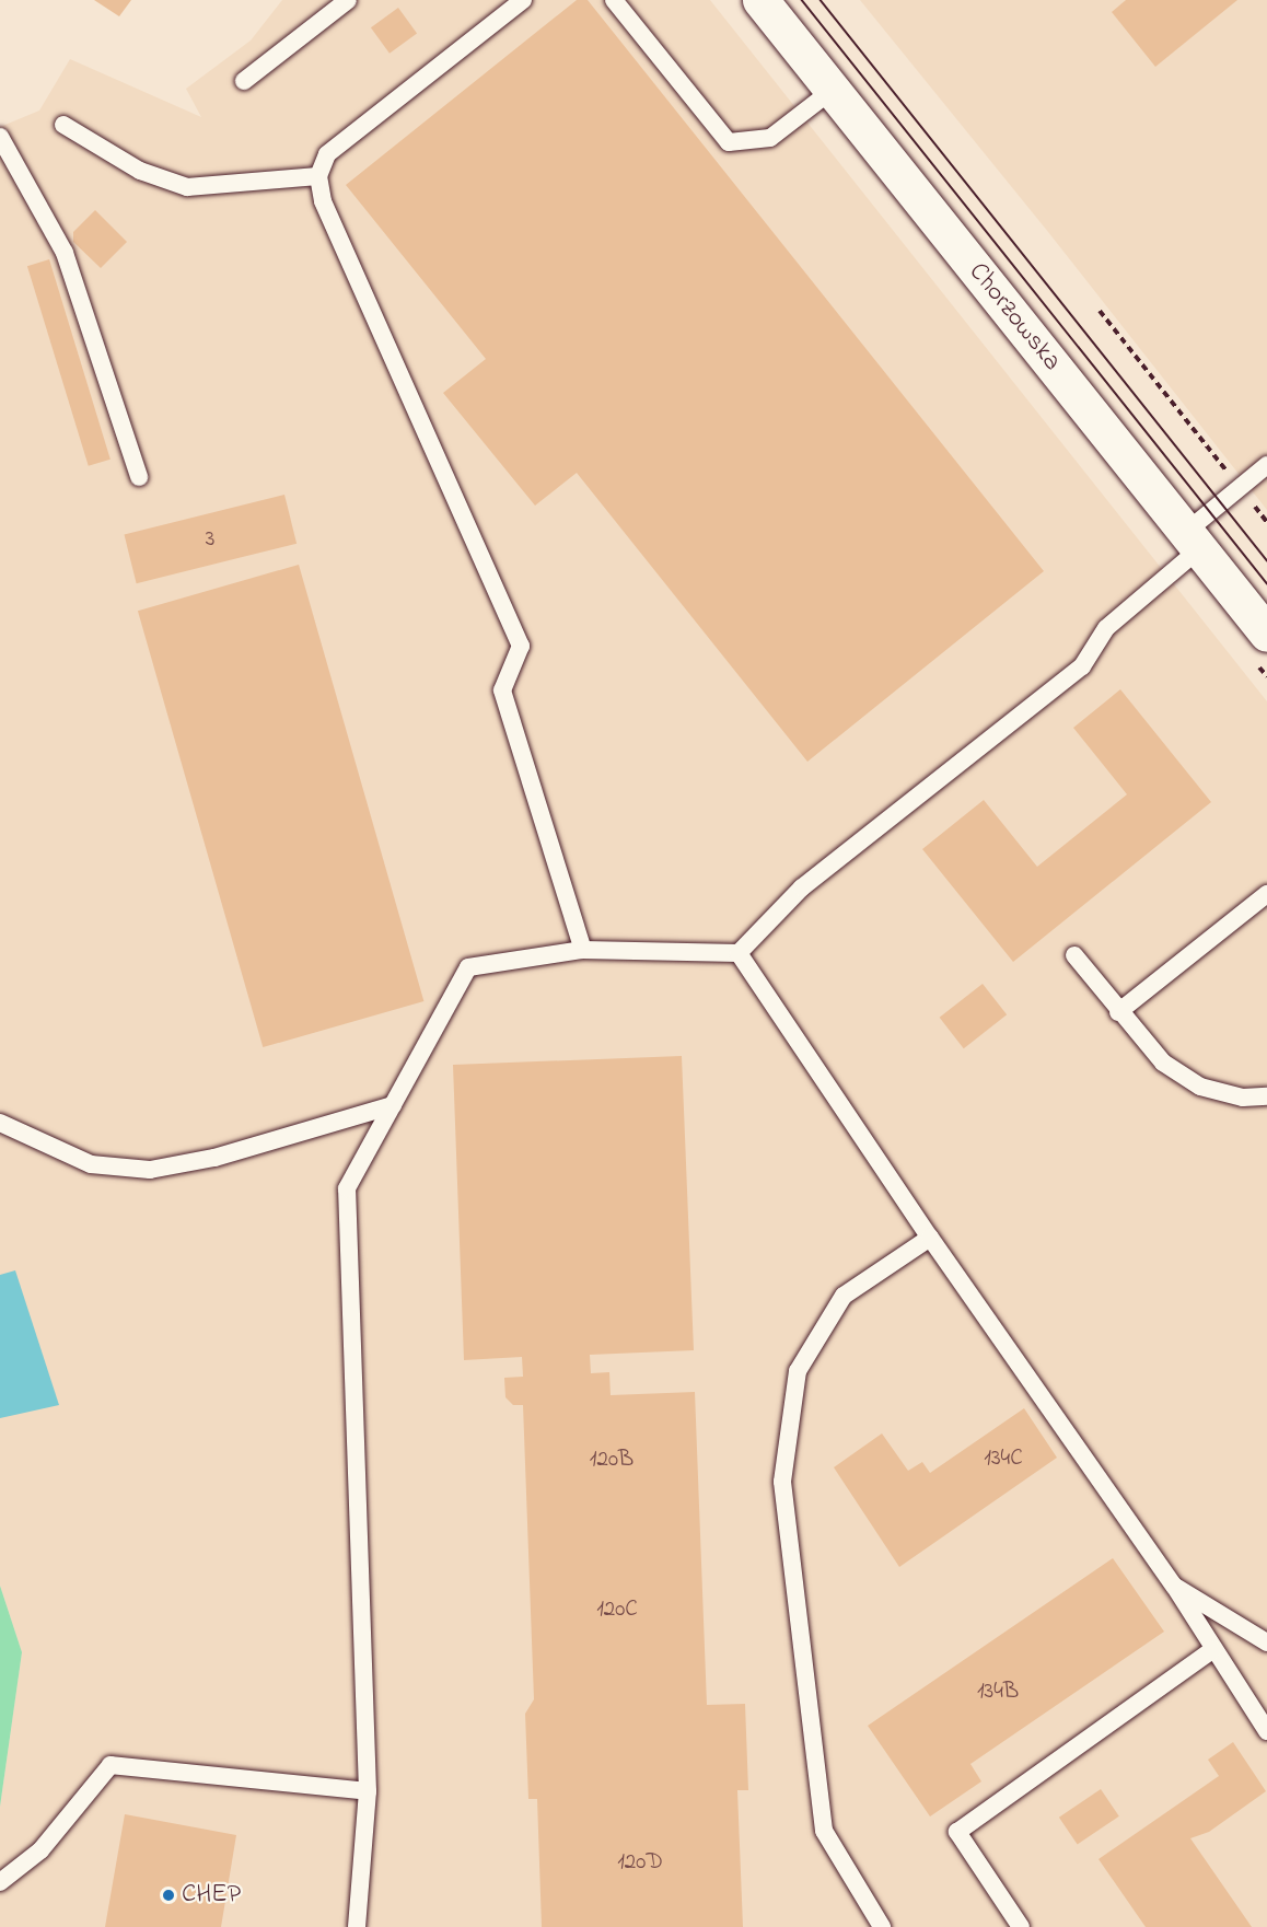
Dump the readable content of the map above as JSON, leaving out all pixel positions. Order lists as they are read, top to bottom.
{
  "streets": {
    "street": ["Chorzowska"]
  },
  "places": ["CHEP"],
  "house_numbers": [
    "3",
    "134C",
    "120B",
    "120C",
    "134B",
    "120D"
  ]
}
